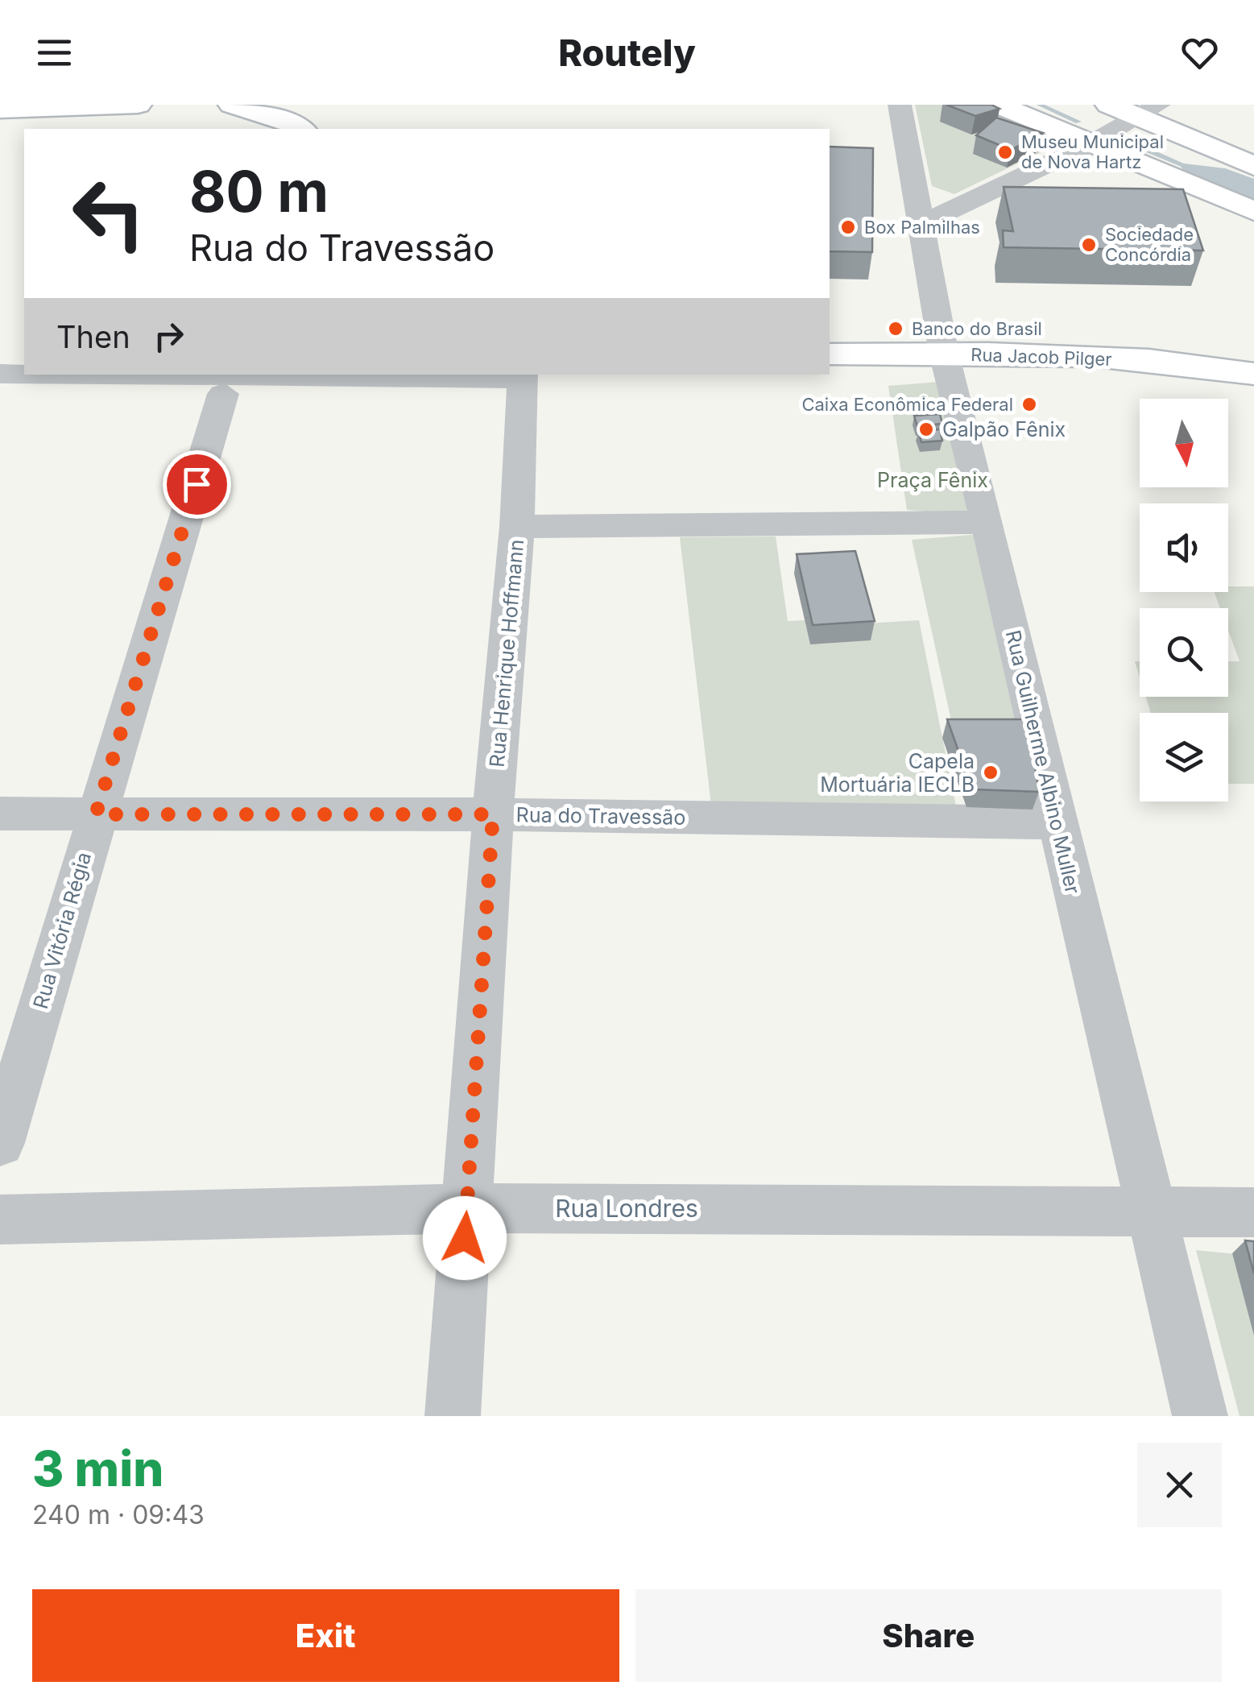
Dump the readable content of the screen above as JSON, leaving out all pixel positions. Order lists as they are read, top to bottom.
{
  "streets": {
    "street": [
      "Rua Jacob Pilger",
      "Rua Henrique Hoffmann",
      "Rua Guilherme Albino Muller",
      "Rua do Travessão",
      "Rua Vitória Régia",
      "Rua Londres"
    ]
  },
  "crossings": [
    ["Rua Jacob Pilger", "Rua Guilherme Albino Muller"],
    ["Rua Henrique Hoffmann", "Rua do Travessão"],
    ["Rua Henrique Hoffmann", "Rua Londres"],
    ["Rua Guilherme Albino Muller", "Rua do Travessão"],
    ["Rua Guilherme Albino Muller", "Rua Londres"],
    ["Rua do Travessão", "Rua Vitória Régia"]
  ],
  "parks": ["Praça Fênix"],
  "places": [
    "Museu Municipal de Nova Hartz",
    "Box Palmilhas",
    "Sociedade Concórdia",
    "Banco do Brasil",
    "Caixa Econômica Federal",
    "Galpão Fênix",
    "Capela Mortuária IECLB"
  ],
  "north": "bottom",
  "page": {
    "header": "Routely",
    "turn": ["80 m", "Rua do Travessão"],
    "then": "Then",
    "heading": ["3 min", "240 m · 09:43"],
    "buttons": ["Exit", "Share"]
  }
}
